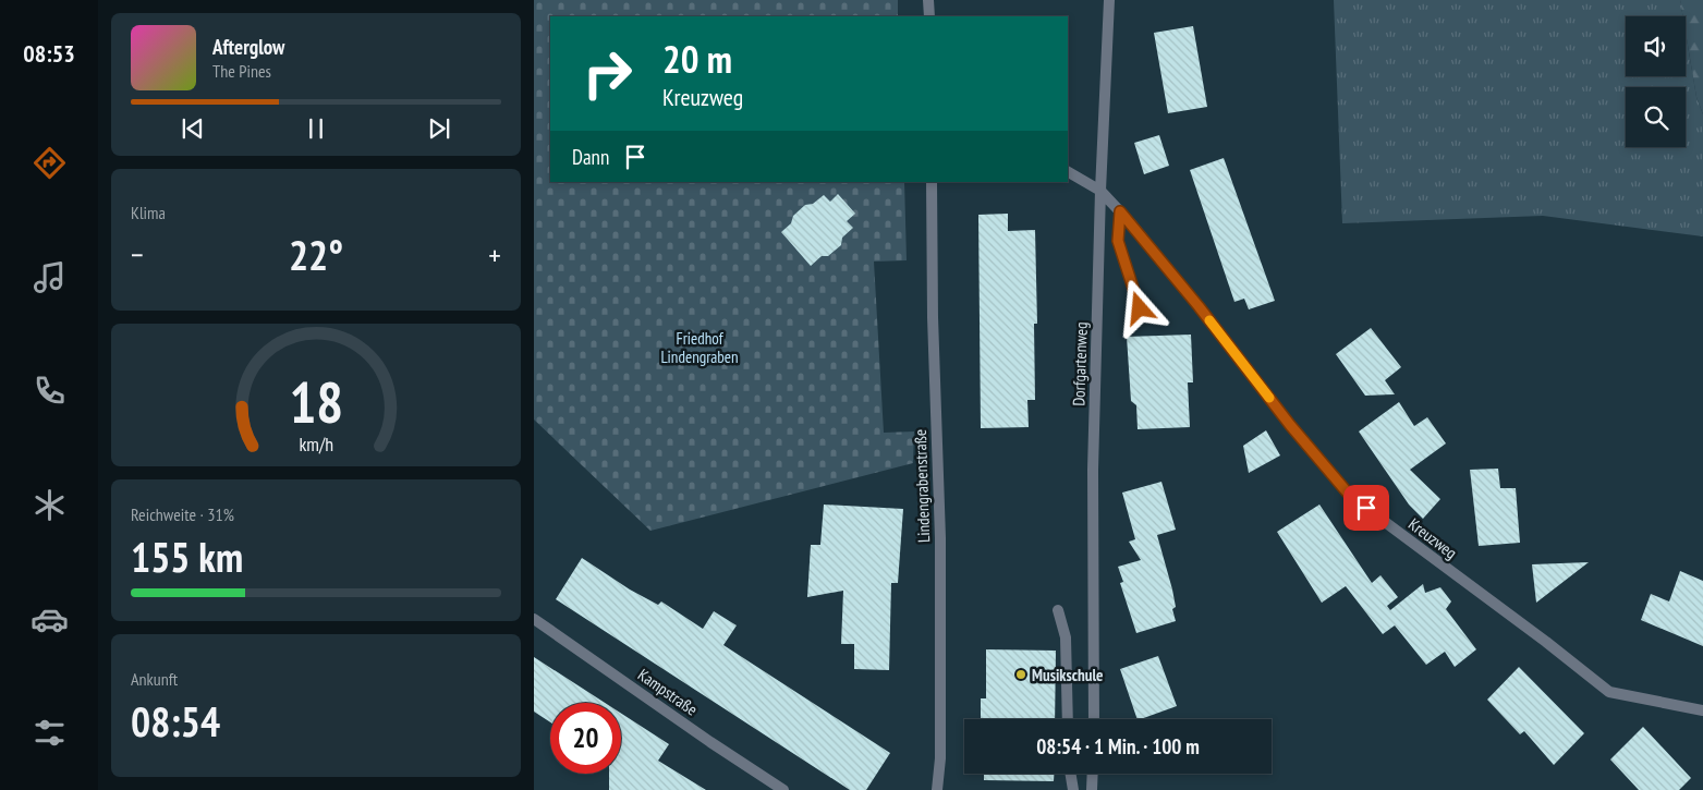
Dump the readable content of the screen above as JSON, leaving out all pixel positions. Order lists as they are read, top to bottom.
{
  "streets": {
    "street": [
      "Dorfgartenweg",
      "Lindengrabenstraße",
      "Kreuzweg",
      "Kampstraße"
    ]
  },
  "crossings": [
    ["Dorfgartenweg", "Kreuzweg"]
  ],
  "parks": ["Friedhof Lindengraben"],
  "places": ["Musikschule"],
  "page": {
    "tabs": "08:53",
    "turn": ["20 m", "Kreuzweg"],
    "song": ["Afterglow", "The Pines"],
    "then": "Dann",
    "tile": [
      "Klima",
      ["Reichweite · 31%", "155 km"],
      ["Ankunft", "08:54"]
    ],
    "heat": ["−", "22°", "+"],
    "limit": "20",
    "trip": "08:54 · 1 Min. · 100 m",
    "gauge": ["18", "km/h"]
  }
}
